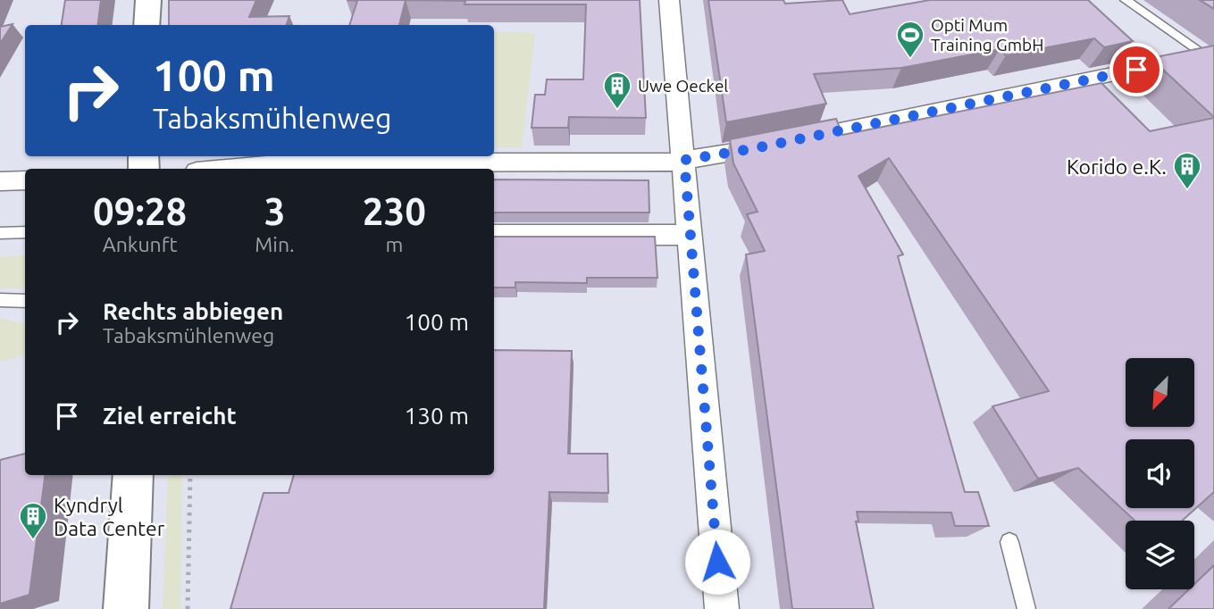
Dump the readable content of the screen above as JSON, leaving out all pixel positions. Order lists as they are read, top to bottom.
{
  "places": {
    "sports": ["Opti Mum Training GmbH"],
    "building": ["Uwe Oeckel", "Korido e.K.", "Kyndryl Data Center"]
  },
  "north": "bottom left",
  "page": {
    "turn": ["100 m", "Tabaksmühlenweg"],
    "eta": [
      "09:28",
      "Ankunft",
      "3",
      "Min.",
      "230",
      "m"
    ],
    "list": [
      {
        "name": "Rechts abbiegen",
        "note": "Tabaksmühlenweg",
        "value": "100 m"
      },
      {
        "name": "Ziel erreicht",
        "value": "130 m"
      }
    ]
  }
}
